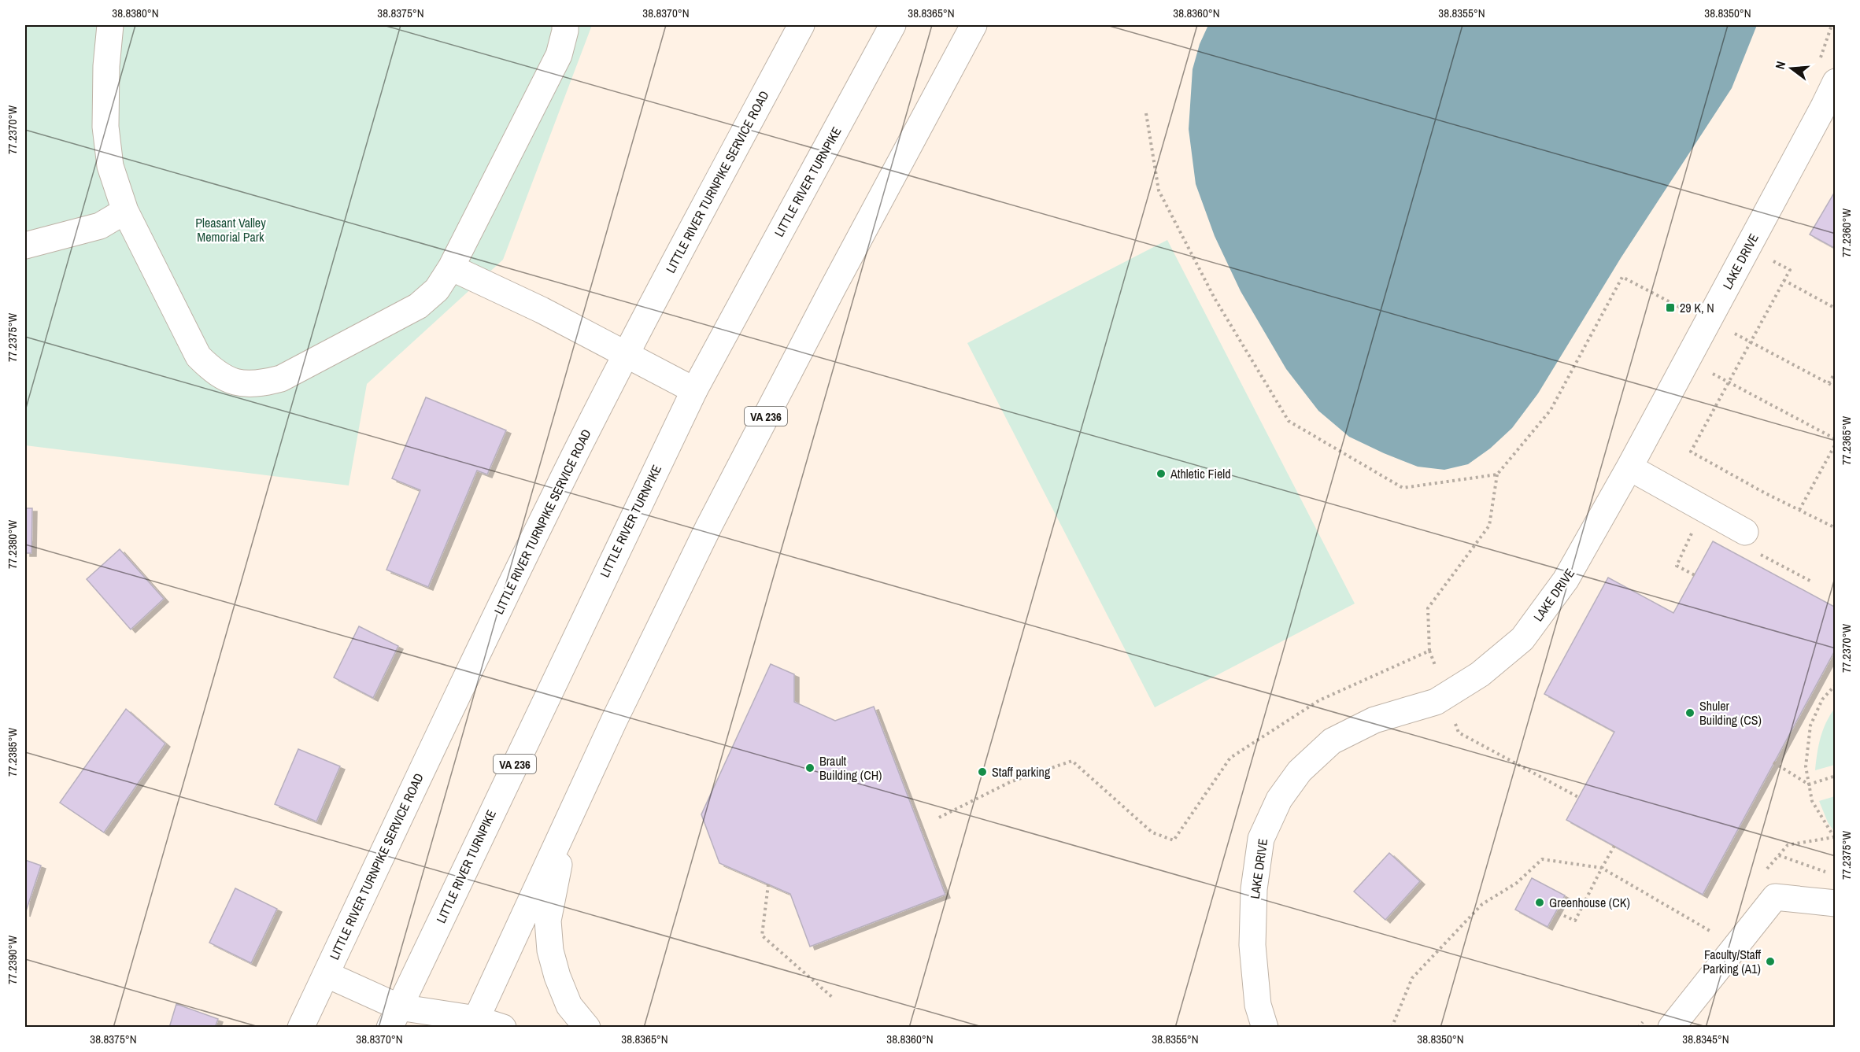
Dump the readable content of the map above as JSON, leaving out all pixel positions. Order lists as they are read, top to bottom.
{
  "streets": {
    "main road": [
      "LITTLE RIVER TURNPIKE SERVICE ROAD",
      "LITTLE RIVER TURNPIKE",
      "LAKE DRIVE",
      "VA 236"
    ]
  },
  "parks": ["Pleasant Valley Memorial Park"],
  "places": {
    "transit": ["29 K, N"],
    "other": [
      "Athletic Field",
      "Shuler Building (CS)",
      "Brault Building (CH)",
      "Staff parking",
      "Greenhouse (CK)",
      "Faculty/Staff Parking (A1)"
    ]
  },
  "north": "left",
  "coordinates": [
    "38.8380°N",
    "38.8375°N",
    "38.8370°N",
    "38.8365°N",
    "38.8360°N",
    "38.8355°N",
    "38.8350°N",
    "77.2370°W",
    "77.2360°W",
    "77.2375°W",
    "77.2365°W",
    "77.2380°W",
    "77.2385°W",
    "77.2390°W",
    "38.8345°N"
  ]
}
